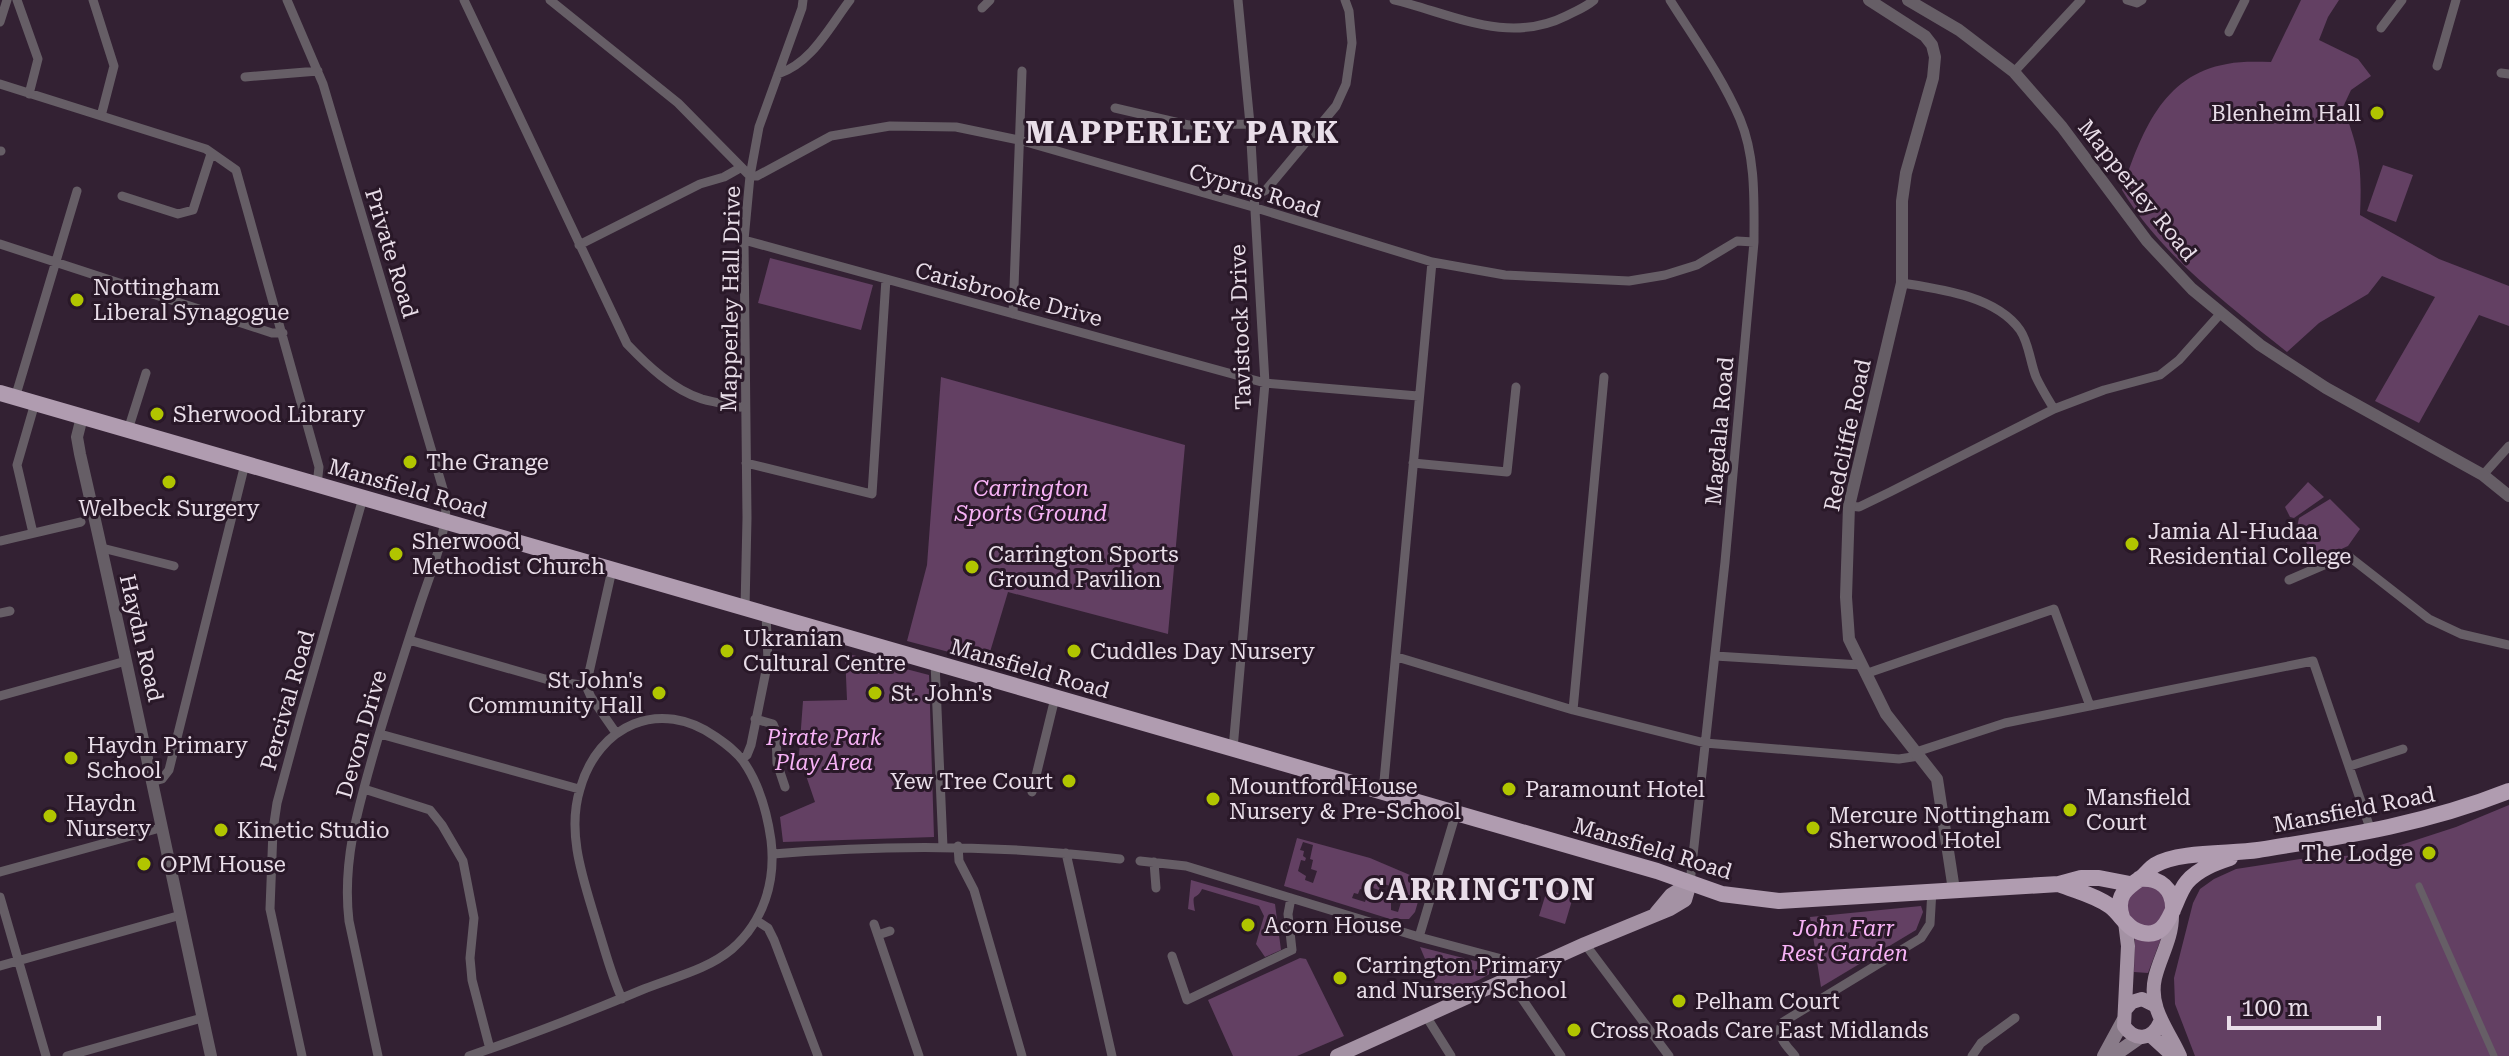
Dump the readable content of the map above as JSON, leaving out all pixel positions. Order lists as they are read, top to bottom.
{
  "streets": {
    "highway": ["Mansfield Road"],
    "street": [
      "Cyprus Road",
      "Mapperley Road",
      "Private Road",
      "Carisbrooke Drive",
      "Mapperley Hall Drive",
      "Tavistock Drive",
      "Magdala Road",
      "Redcliffe Road",
      "Haydn Road",
      "Percival Road",
      "Devon Drive"
    ]
  },
  "crossings": [
    ["Cyprus Road", "Mapperley Hall Drive"],
    ["Cyprus Road", "Tavistock Drive"],
    ["Cyprus Road", "Magdala Road"],
    ["Private Road", "Mansfield Road"],
    ["Private Road", "Devon Drive"],
    ["Carisbrooke Drive", "Mapperley Hall Drive"],
    ["Carisbrooke Drive", "Tavistock Drive"],
    ["Mapperley Hall Drive", "Mansfield Road"],
    ["Tavistock Drive", "Mansfield Road"],
    ["Magdala Road", "Mansfield Road"],
    ["Redcliffe Road", "Mansfield Road"],
    ["Mansfield Road", "Haydn Road"],
    ["Mansfield Road", "Percival Road"],
    ["Mansfield Road", "Devon Drive"]
  ],
  "districts": ["MAPPERLEY PARK", "CARRINGTON"],
  "parks": ["Carrington Sports Ground", "Pirate Park Play Area", "John Farr Rest Garden"],
  "places": [
    "Blenheim Hall",
    "Nottingham Liberal Synagogue",
    "Sherwood Library",
    "The Grange",
    "Welbeck Surgery",
    "Jamia Al-Hudaa Residential College",
    "Sherwood Methodist Church",
    "Carrington Sports Ground Pavilion",
    "Ukranian Cultural Centre",
    "Cuddles Day Nursery",
    "St John's Community Hall",
    "St. John's",
    "Haydn Primary School",
    "Yew Tree Court",
    "Paramount Hotel",
    "Mountford House Nursery & Pre-School",
    "Mansfield Court",
    "Haydn Nursery",
    "Mercure Nottingham Sherwood Hotel",
    "Kinetic Studio",
    "The Lodge",
    "OPM House",
    "Acorn House",
    "Carrington Primary and Nursery School",
    "Pelham Court",
    "Cross Roads Care East Midlands"
  ],
  "scale_bar": "100 m"
}
